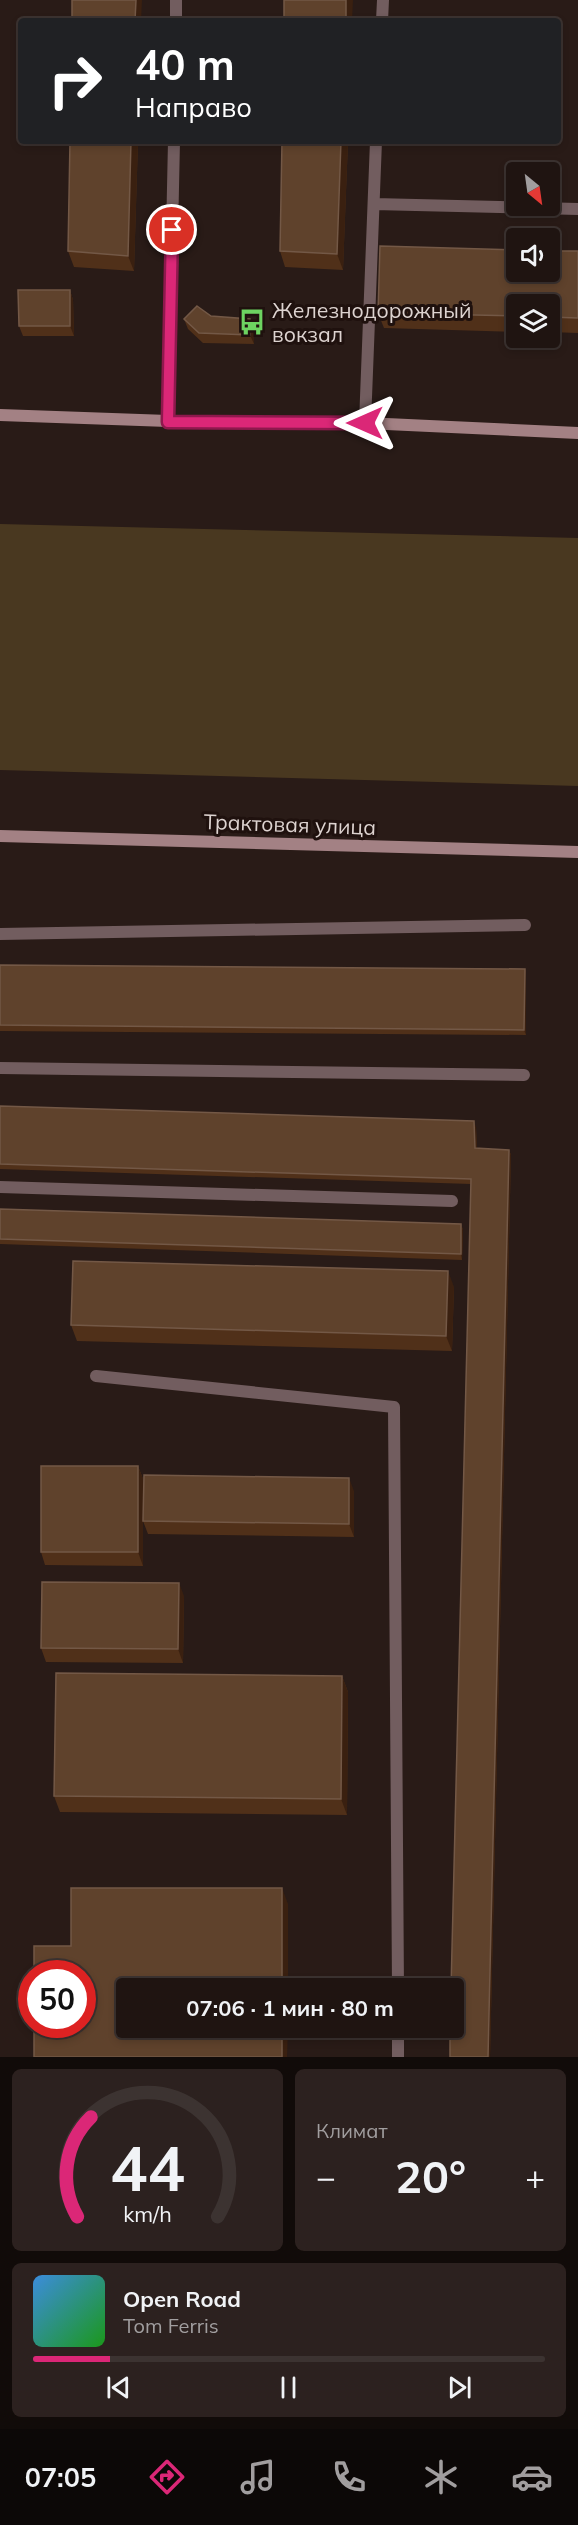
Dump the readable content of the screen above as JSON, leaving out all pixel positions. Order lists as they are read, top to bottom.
{
  "streets": {
    "main road": ["Трактовая улица"]
  },
  "places": {
    "bus stop": ["Железнодорожный вокзал"]
  },
  "north": "bottom right",
  "page": {
    "turn": ["40 m", "Направо"],
    "limit": "50",
    "trip": "07:06 · 1 мин · 80 m",
    "tile": "Климат",
    "heat": ["−", "20°", "+"],
    "song": ["Open Road", "Tom Ferris"],
    "tabs": "07:05",
    "gauge": ["44", "km/h"]
  }
}
